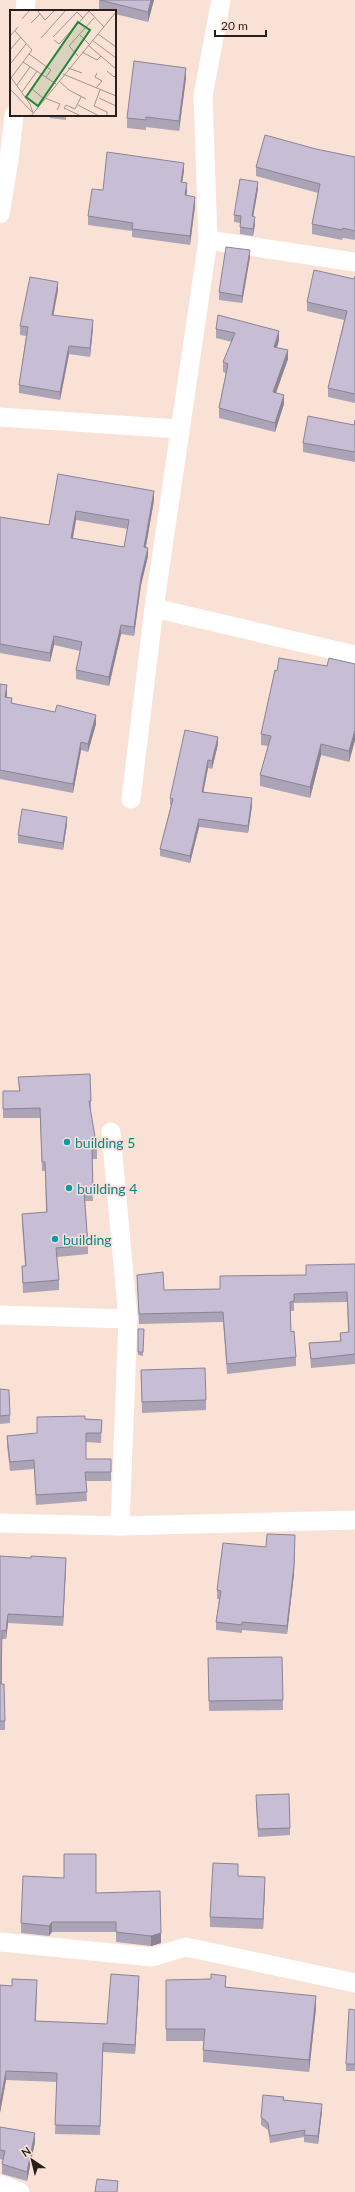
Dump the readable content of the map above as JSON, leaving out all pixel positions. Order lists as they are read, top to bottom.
{
  "places": ["building 5", "building 4", "building"],
  "scale_bar": "20 m",
  "north": "top left"
}
